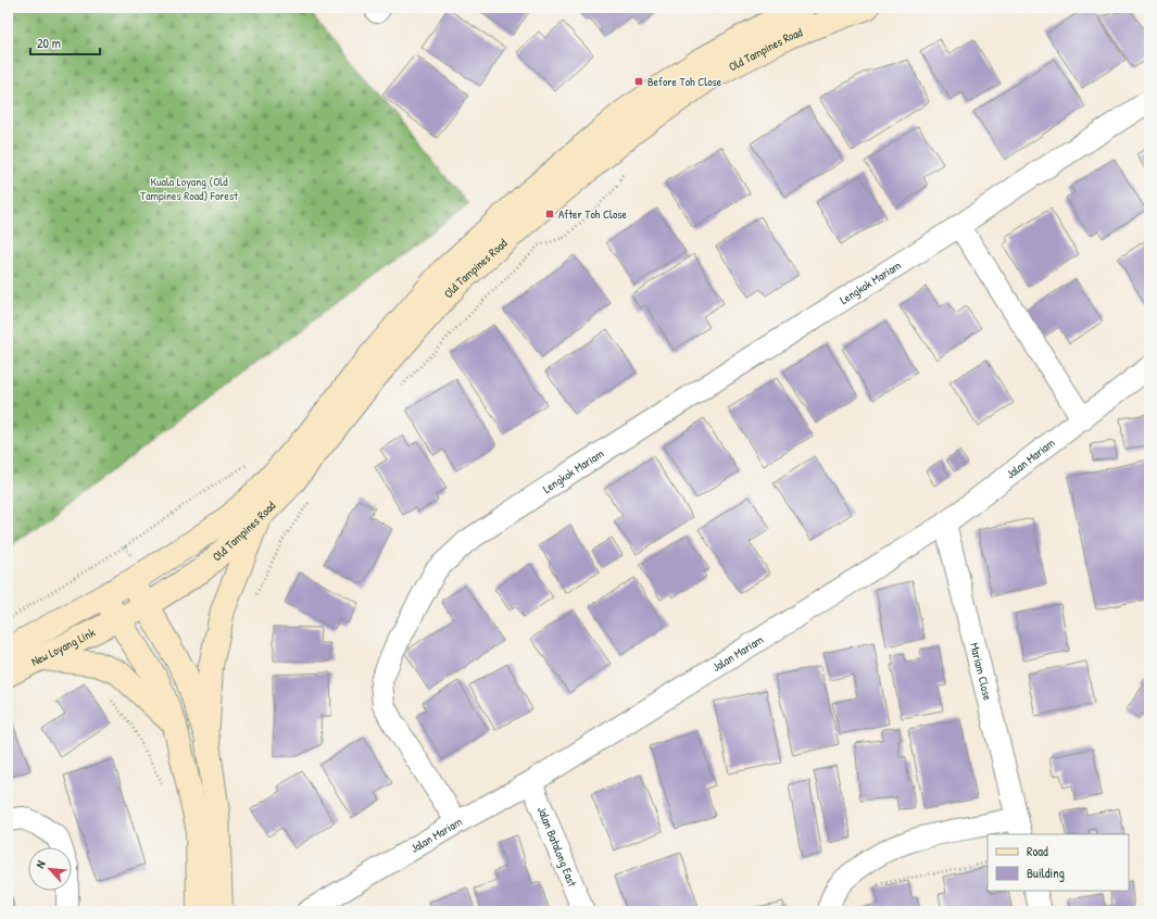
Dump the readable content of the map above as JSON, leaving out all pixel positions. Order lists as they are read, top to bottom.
{
  "streets": {
    "street": [
      "Old Tampines Road",
      "Lengkok Mariam",
      "Jalan Mariam",
      "New Loyang Link",
      "Mariam Close",
      "Jalan Batalong East"
    ]
  },
  "crossings": [
    ["Old Tampines Road", "New Loyang Link"],
    ["Lengkok Mariam", "Jalan Mariam"],
    ["Jalan Mariam", "Mariam Close"],
    ["Jalan Mariam", "Jalan Batalong East"]
  ],
  "parks": ["Kuala Loyang (Old Tampines Road) Forest"],
  "places": {
    "transit": ["Before Toh Close", "After Toh Close"]
  },
  "legend": ["Road", "Building"],
  "scale_bar": "20 m",
  "north": "top left"
}
